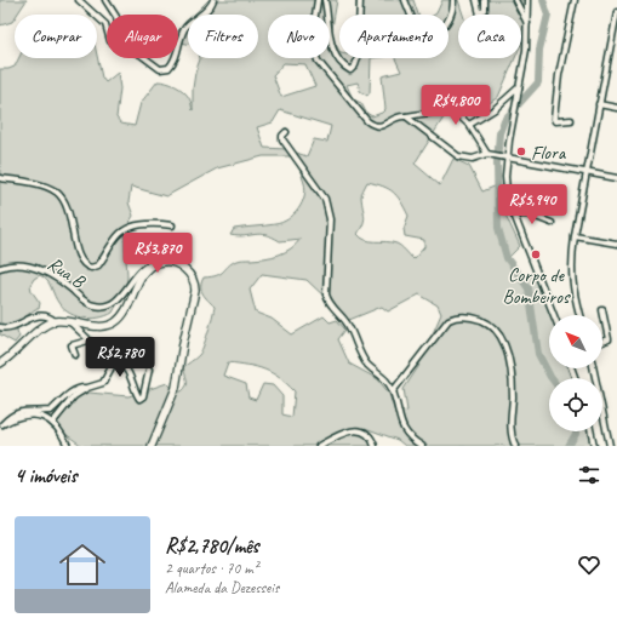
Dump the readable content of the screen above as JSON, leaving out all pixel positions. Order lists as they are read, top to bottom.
{
  "streets": {
    "street": ["Rua B"]
  },
  "places": ["Flora", "Corpo de Bombeiros"],
  "north": "top left",
  "page": {
    "chip": [
      "Comprar",
      "Alugar",
      "Filtros",
      "Novo",
      "Apartamento",
      "Casa"
    ],
    "price": [
      "R$4,800",
      "R$5,940",
      "R$3,870",
      "R$2,780"
    ],
    "heading": "4 imóveis",
    "list": [
      {
        "name": "R$2,780/mês",
        "note": "2 quartos · 70 m² · Alameda da Dezesseis"
      }
    ]
  }
}
